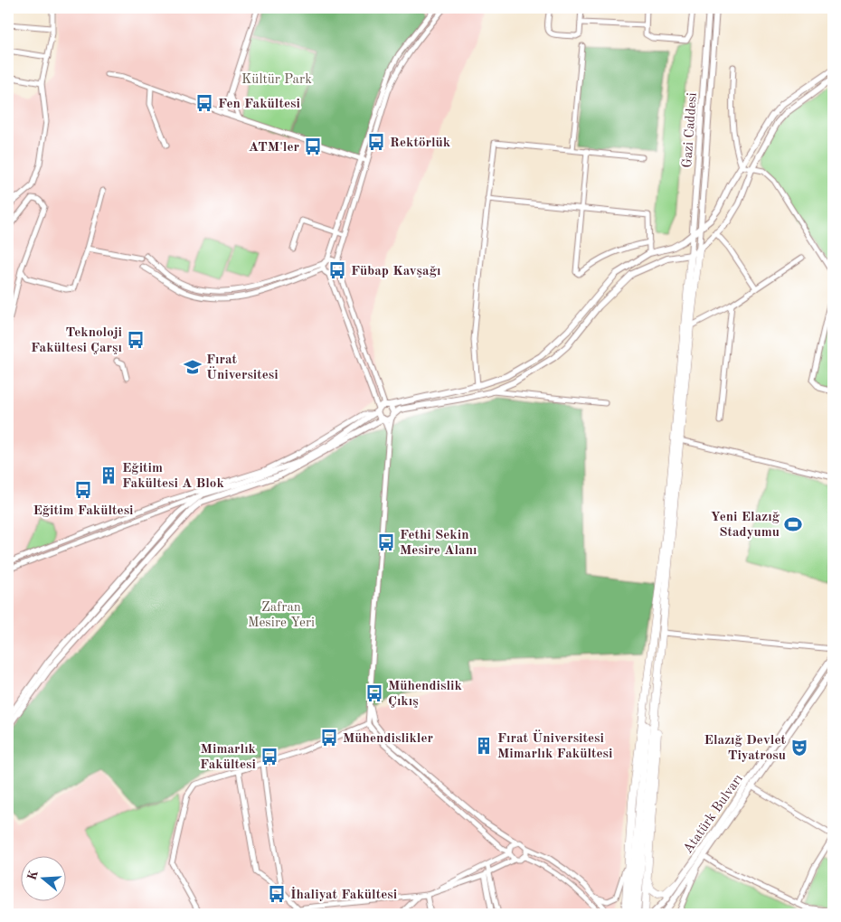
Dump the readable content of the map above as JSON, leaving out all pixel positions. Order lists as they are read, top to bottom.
{
  "streets": {
    "main road": ["Gazi Caddesi", "Atatürk Bulvarı"]
  },
  "parks": ["Kültür Park", "Zafran Mesire Yeri"],
  "places": {
    "bus stop": [
      "Fen Fakültesi",
      "Rektörlük",
      "ATM'ler",
      "Fübap Kavşağı",
      "Teknoloji Fakültesi Çarşı",
      "Eğitim Fakültesi",
      "Fethi Sekin Mesire Alanı",
      "Mühendislik Çıkış",
      "Mühendislikler",
      "Mimarlık Fakültesi",
      "İhaliyat Fakültesi"
    ],
    "school or university": ["Fırat Üniversitesi"],
    "building": ["Eğitim Fakültesi A Blok", "Fırat Üniversitesi Mimarlık Fakültesi"],
    "sports": ["Yeni Elazığ Stadyumu"],
    "theatre": ["Elazığ Devlet Tiyatrosu"]
  },
  "north": "left"
}
